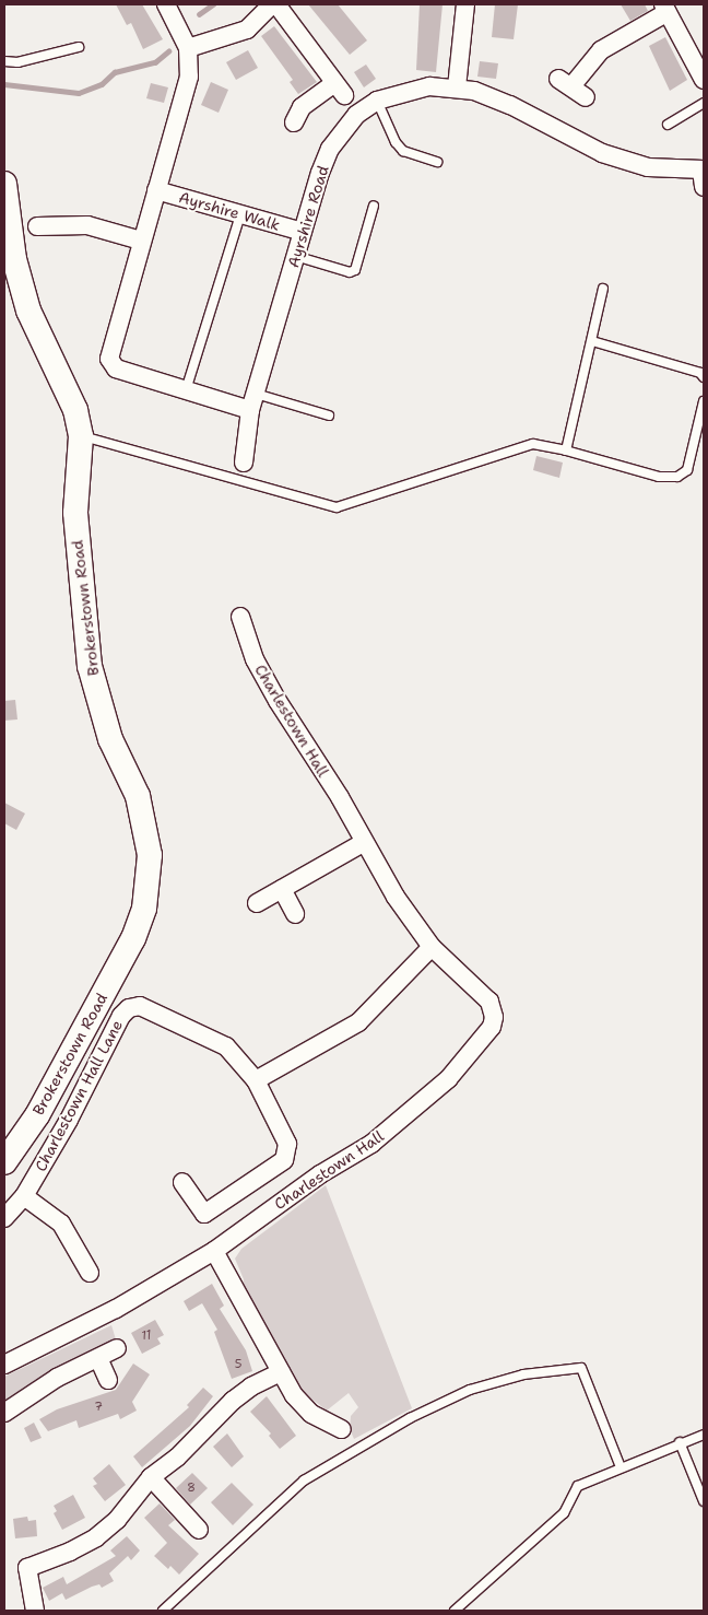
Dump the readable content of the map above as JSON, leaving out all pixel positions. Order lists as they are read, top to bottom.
{
  "streets": {
    "street": [
      "Ayrshire Walk",
      "Ayrshire Road",
      "Brokerstown Road",
      "Charlestown Hall",
      "Charlestown Hall Lane"
    ]
  },
  "crossings": [
    ["Ayrshire Walk", "Ayrshire Road"]
  ],
  "house_numbers": [
    "11",
    "5",
    "7",
    "8"
  ]
}
